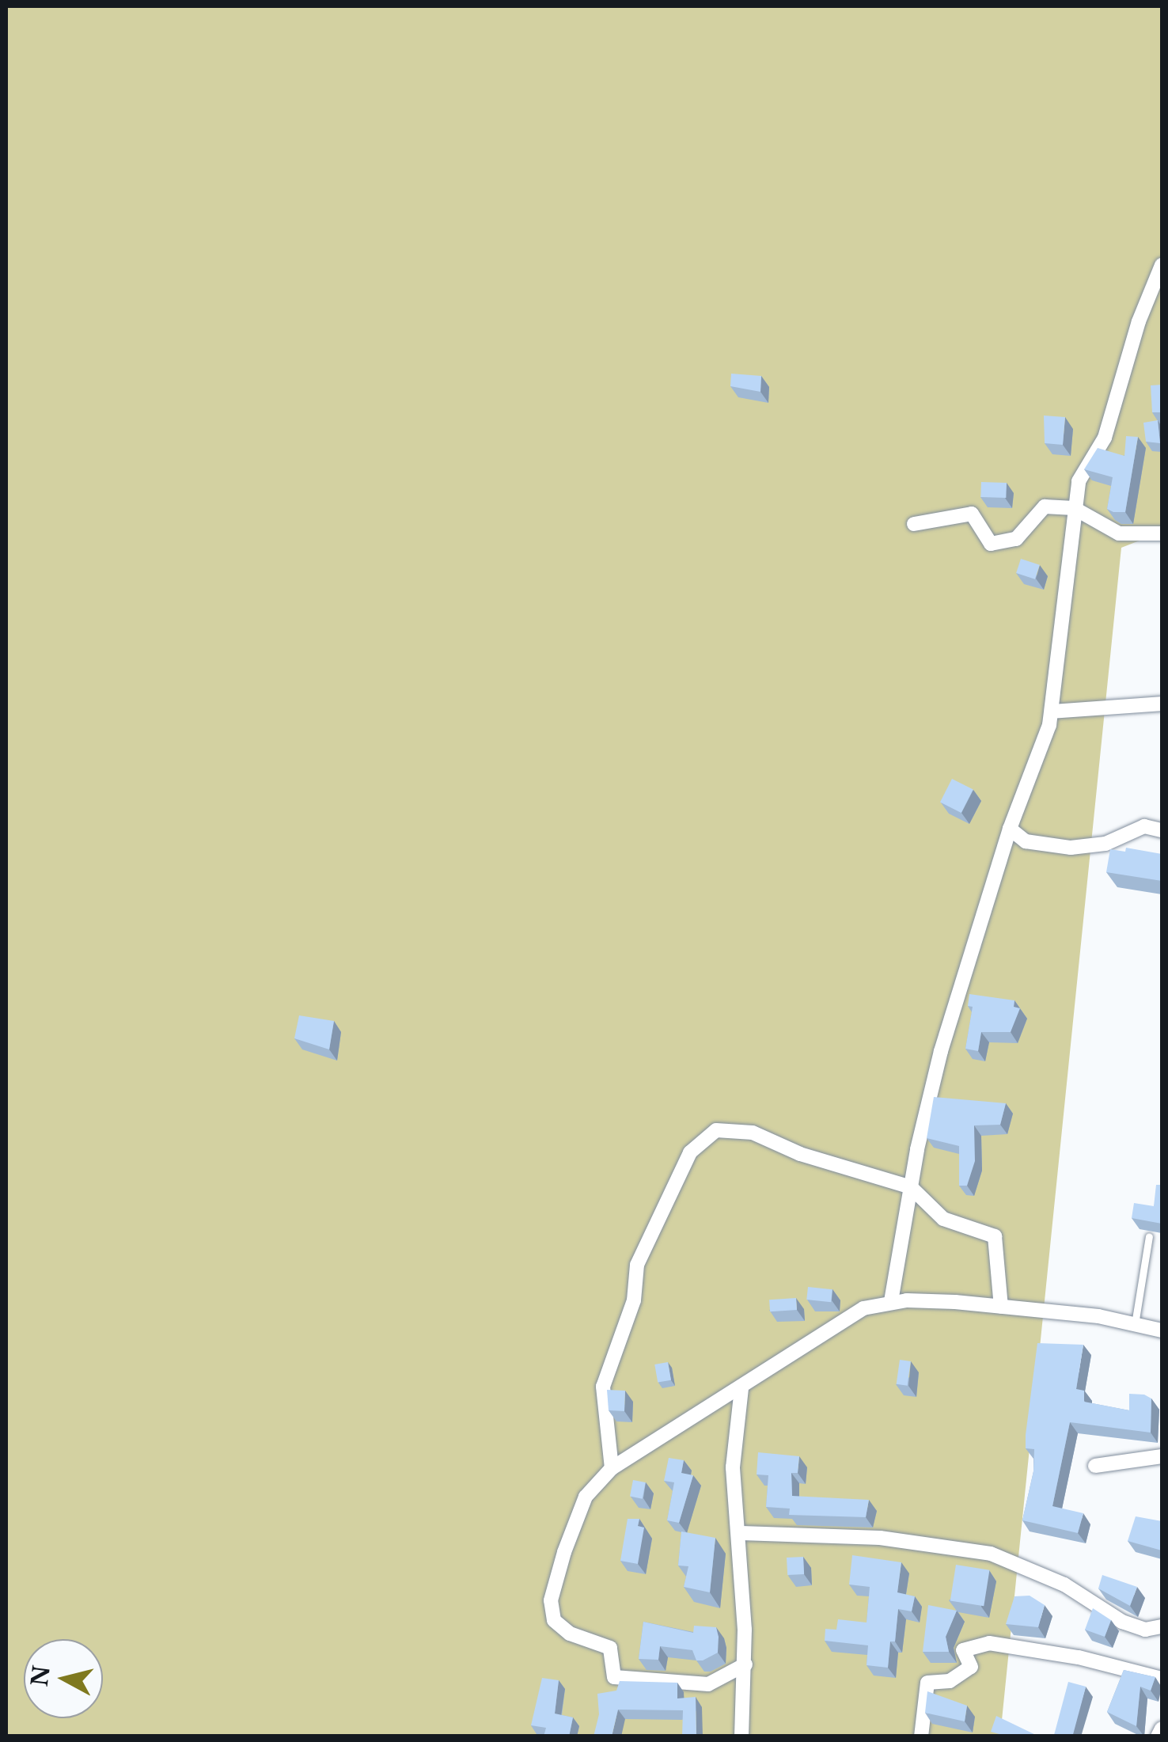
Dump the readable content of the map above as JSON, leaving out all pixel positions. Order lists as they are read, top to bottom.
{
  "north": "left"
}
